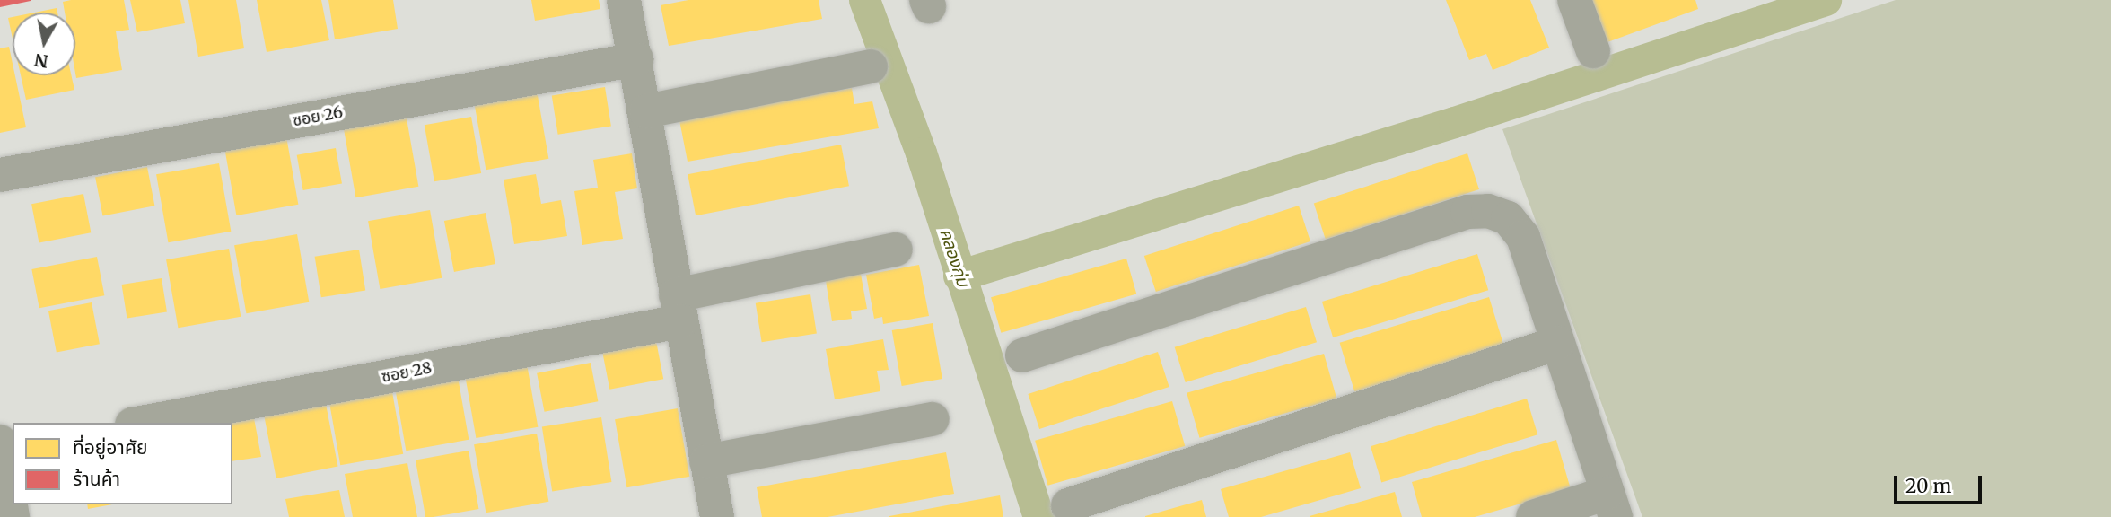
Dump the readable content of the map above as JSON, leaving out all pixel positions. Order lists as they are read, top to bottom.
{
  "streets": {
    "street": ["ซอย 26", "ซอย 28"]
  },
  "water": ["คลองกุ่ม"],
  "legend": ["ที่อยู่อาศัย", "ร้านค้า"],
  "scale_bar": "20 m",
  "north": "bottom"
}
